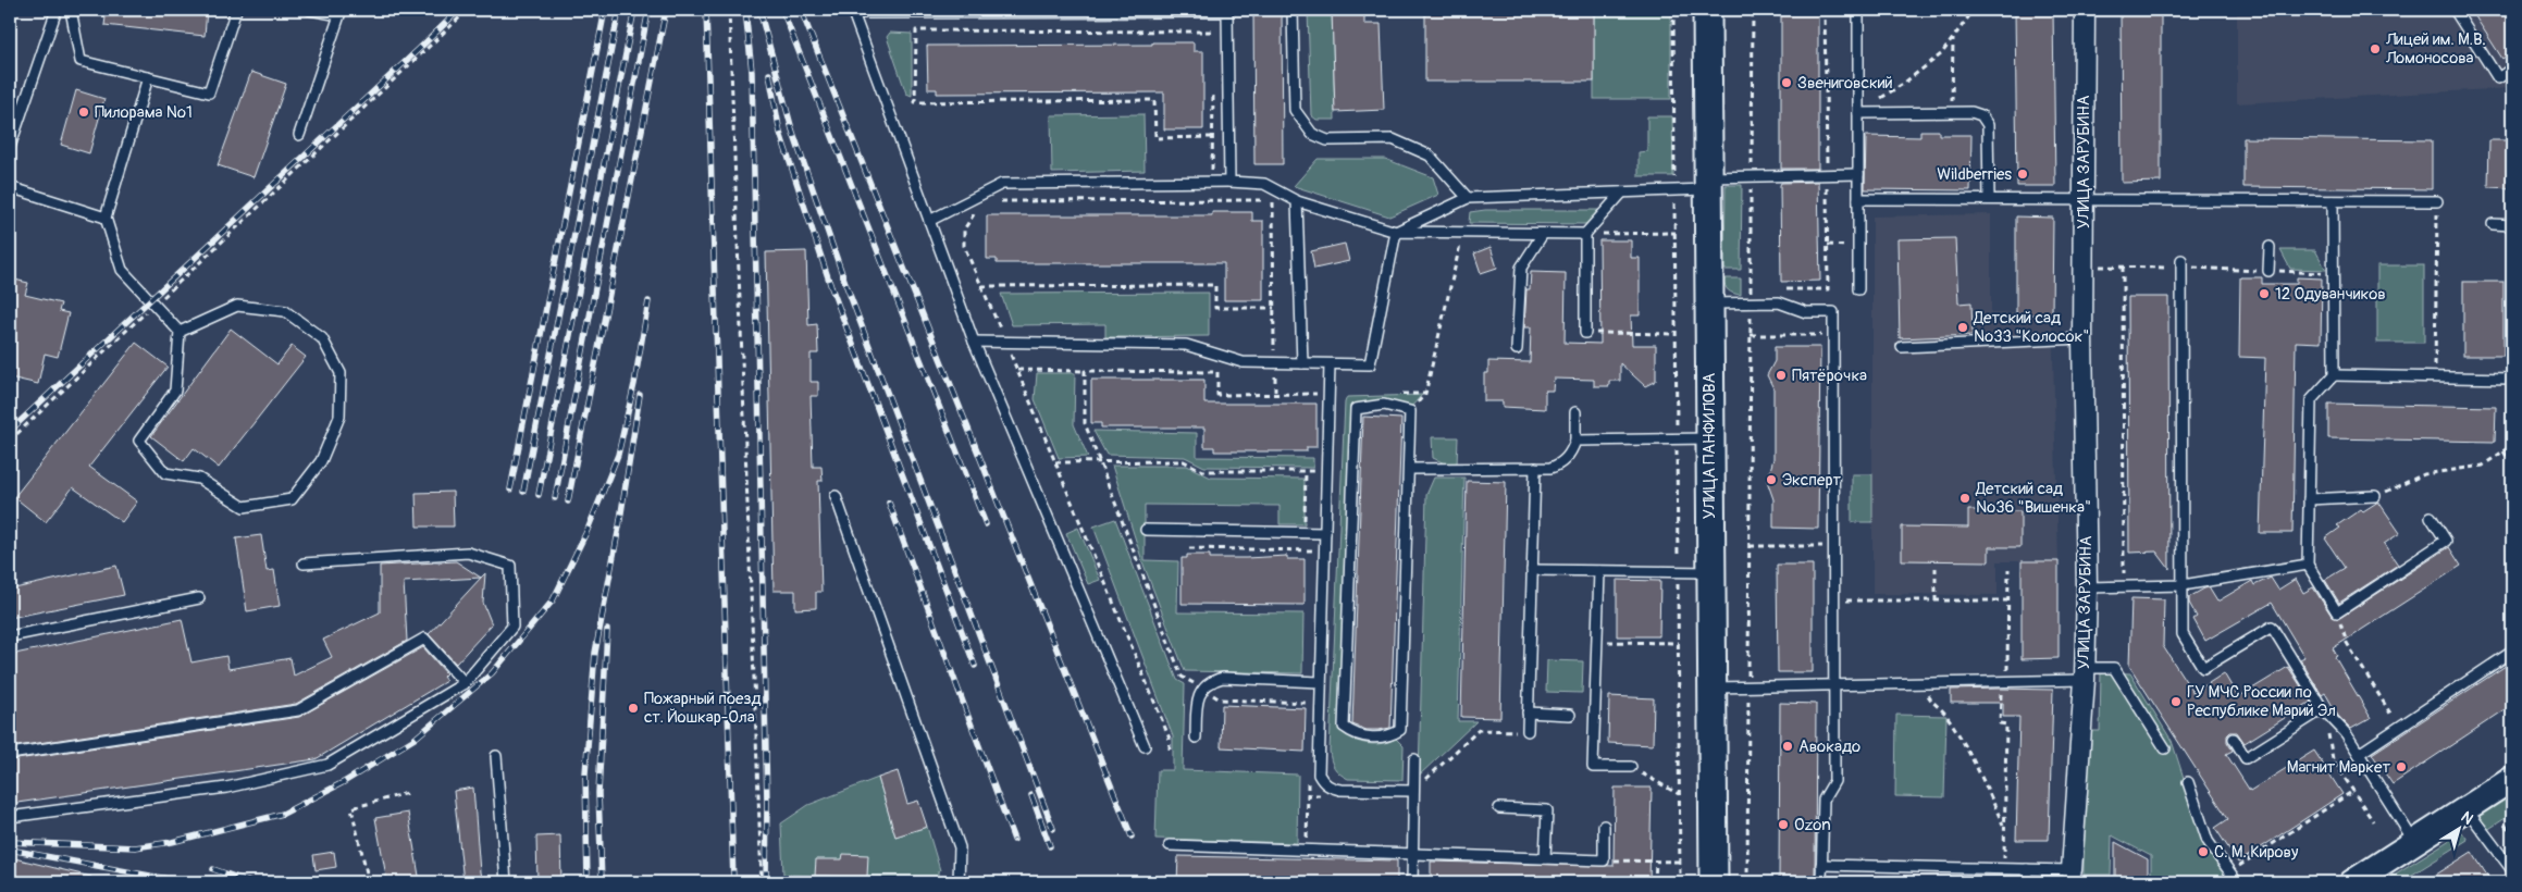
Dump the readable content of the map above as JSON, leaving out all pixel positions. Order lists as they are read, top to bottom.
{
  "streets": {
    "main road": ["УЛИЦА ПАНФИЛОВА"],
    "street": ["УЛИЦА ЗАРУБИНА"]
  },
  "places": [
    "Лицей им. М.В. Ломоносова",
    "Звениговский",
    "Пилорама №1",
    "Wildberries",
    "12 Одуванчиков",
    "Детский сад №33 \"Колосок\"",
    "Пятёрочка",
    "Эксперт",
    "Детский сад №36 \"Вишенка\"",
    "ГУ МЧС России по Республике Марий Эл",
    "Пожарный поезд ст. Йошкар-Ола",
    "Авокадо",
    "Магнит Маркет",
    "Ozon",
    "С. М. Кирову"
  ],
  "north": "top right"
}
